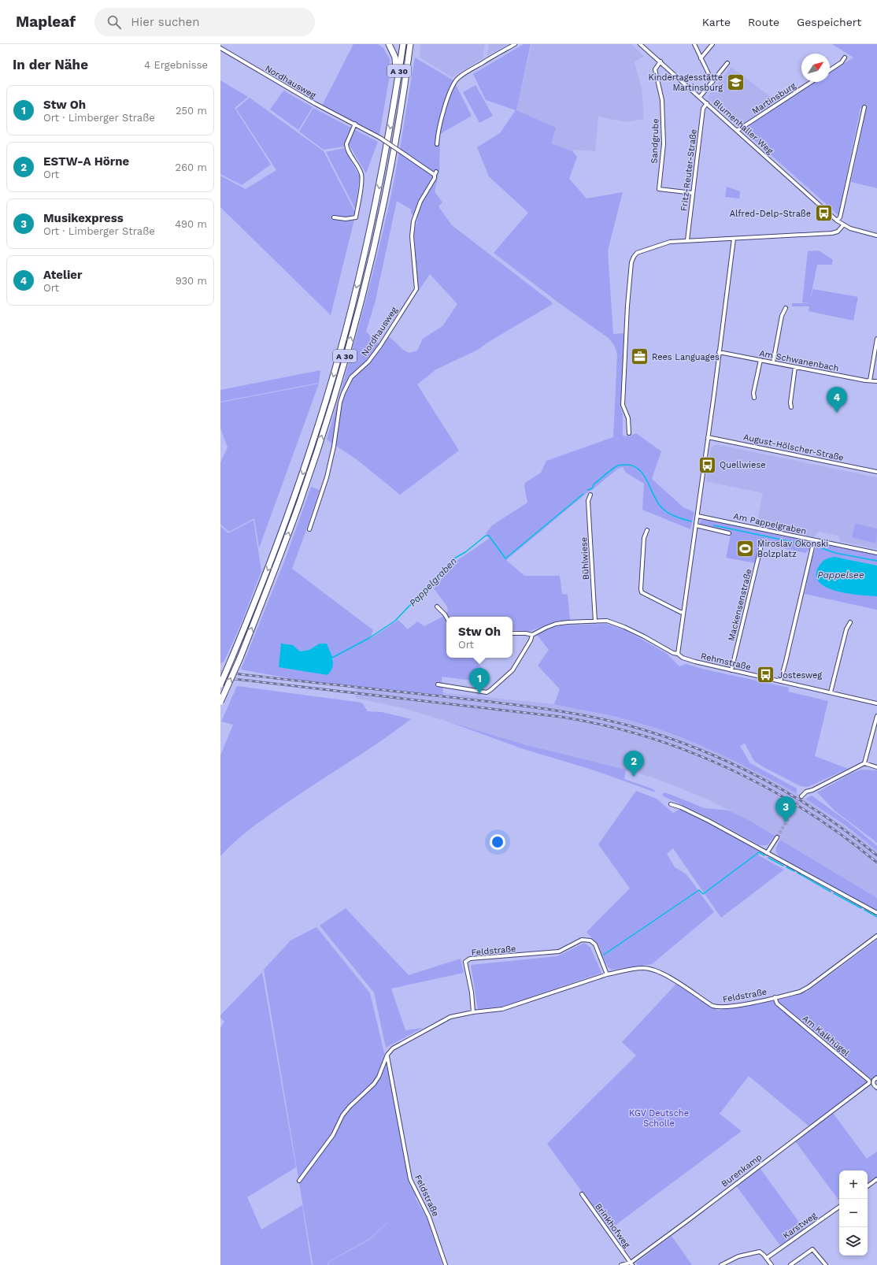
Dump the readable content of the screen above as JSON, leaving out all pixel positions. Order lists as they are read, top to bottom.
{
  "streets": {
    "highway": ["A 30"],
    "street": [
      "Nordhausweg",
      "Martinsburg",
      "Blumenhaller Weg",
      "Sandgrube",
      "Fritz-Reuter-Straße",
      "Am Schwanenbach",
      "August-Hölscher-Straße",
      "Am Pappelgraben",
      "Bühlwiese",
      "Mackensenstraße",
      "Rehmstraße",
      "Feldstraße",
      "Am Kalkhügel",
      "Burenkamp",
      "Brinkhofweg",
      "Karstweg"
    ]
  },
  "crossings": [
    ["Martinsburg", "Blumenhaller Weg"],
    ["Blumenhaller Weg", "Sandgrube"],
    ["Blumenhaller Weg", "Fritz-Reuter-Straße"],
    ["Sandgrube", "Fritz-Reuter-Straße"],
    ["Mackensenstraße", "Rehmstraße"],
    ["Feldstraße", "Am Kalkhügel"],
    ["Am Kalkhügel", "Burenkamp"],
    ["Burenkamp", "Brinkhofweg"]
  ],
  "water": ["Pappelsee", "Pappelgraben"],
  "parks": ["KGV Deutsche Scholle"],
  "places": {
    "school or university": ["Kindertagesstätte Martinsburg"],
    "bus stop": ["Alfred-Delp-Straße", "Quellwiese", "Jostesweg"],
    "office": ["Rees Languages"],
    "sports": ["Miroslav Okonski Bolzplatz"]
  },
  "north": "top right",
  "page": {
    "header": "Mapleaf",
    "search": "Hier suchen",
    "nav": ["Karte", "Route", "Gespeichert"],
    "heading": ["In der Nähe", "4 Ergebnisse"],
    "list": [
      {
        "mark": "1",
        "name": "Stw Oh",
        "note": "Ort · Limberger Straße",
        "value": "250 m"
      },
      {
        "mark": "2",
        "name": "ESTW-A Hörne",
        "note": "Ort",
        "value": "260 m"
      },
      {
        "mark": "3",
        "name": "Musikexpress",
        "note": "Ort · Limberger Straße",
        "value": "490 m"
      },
      {
        "mark": "4",
        "name": "Atelier",
        "note": "Ort",
        "value": "930 m"
      }
    ],
    "pins": [
      "4",
      "1",
      "2",
      "3"
    ],
    "popup": ["Stw Oh", "Ort"],
    "map_buttons": ["+", "−"]
  }
}
